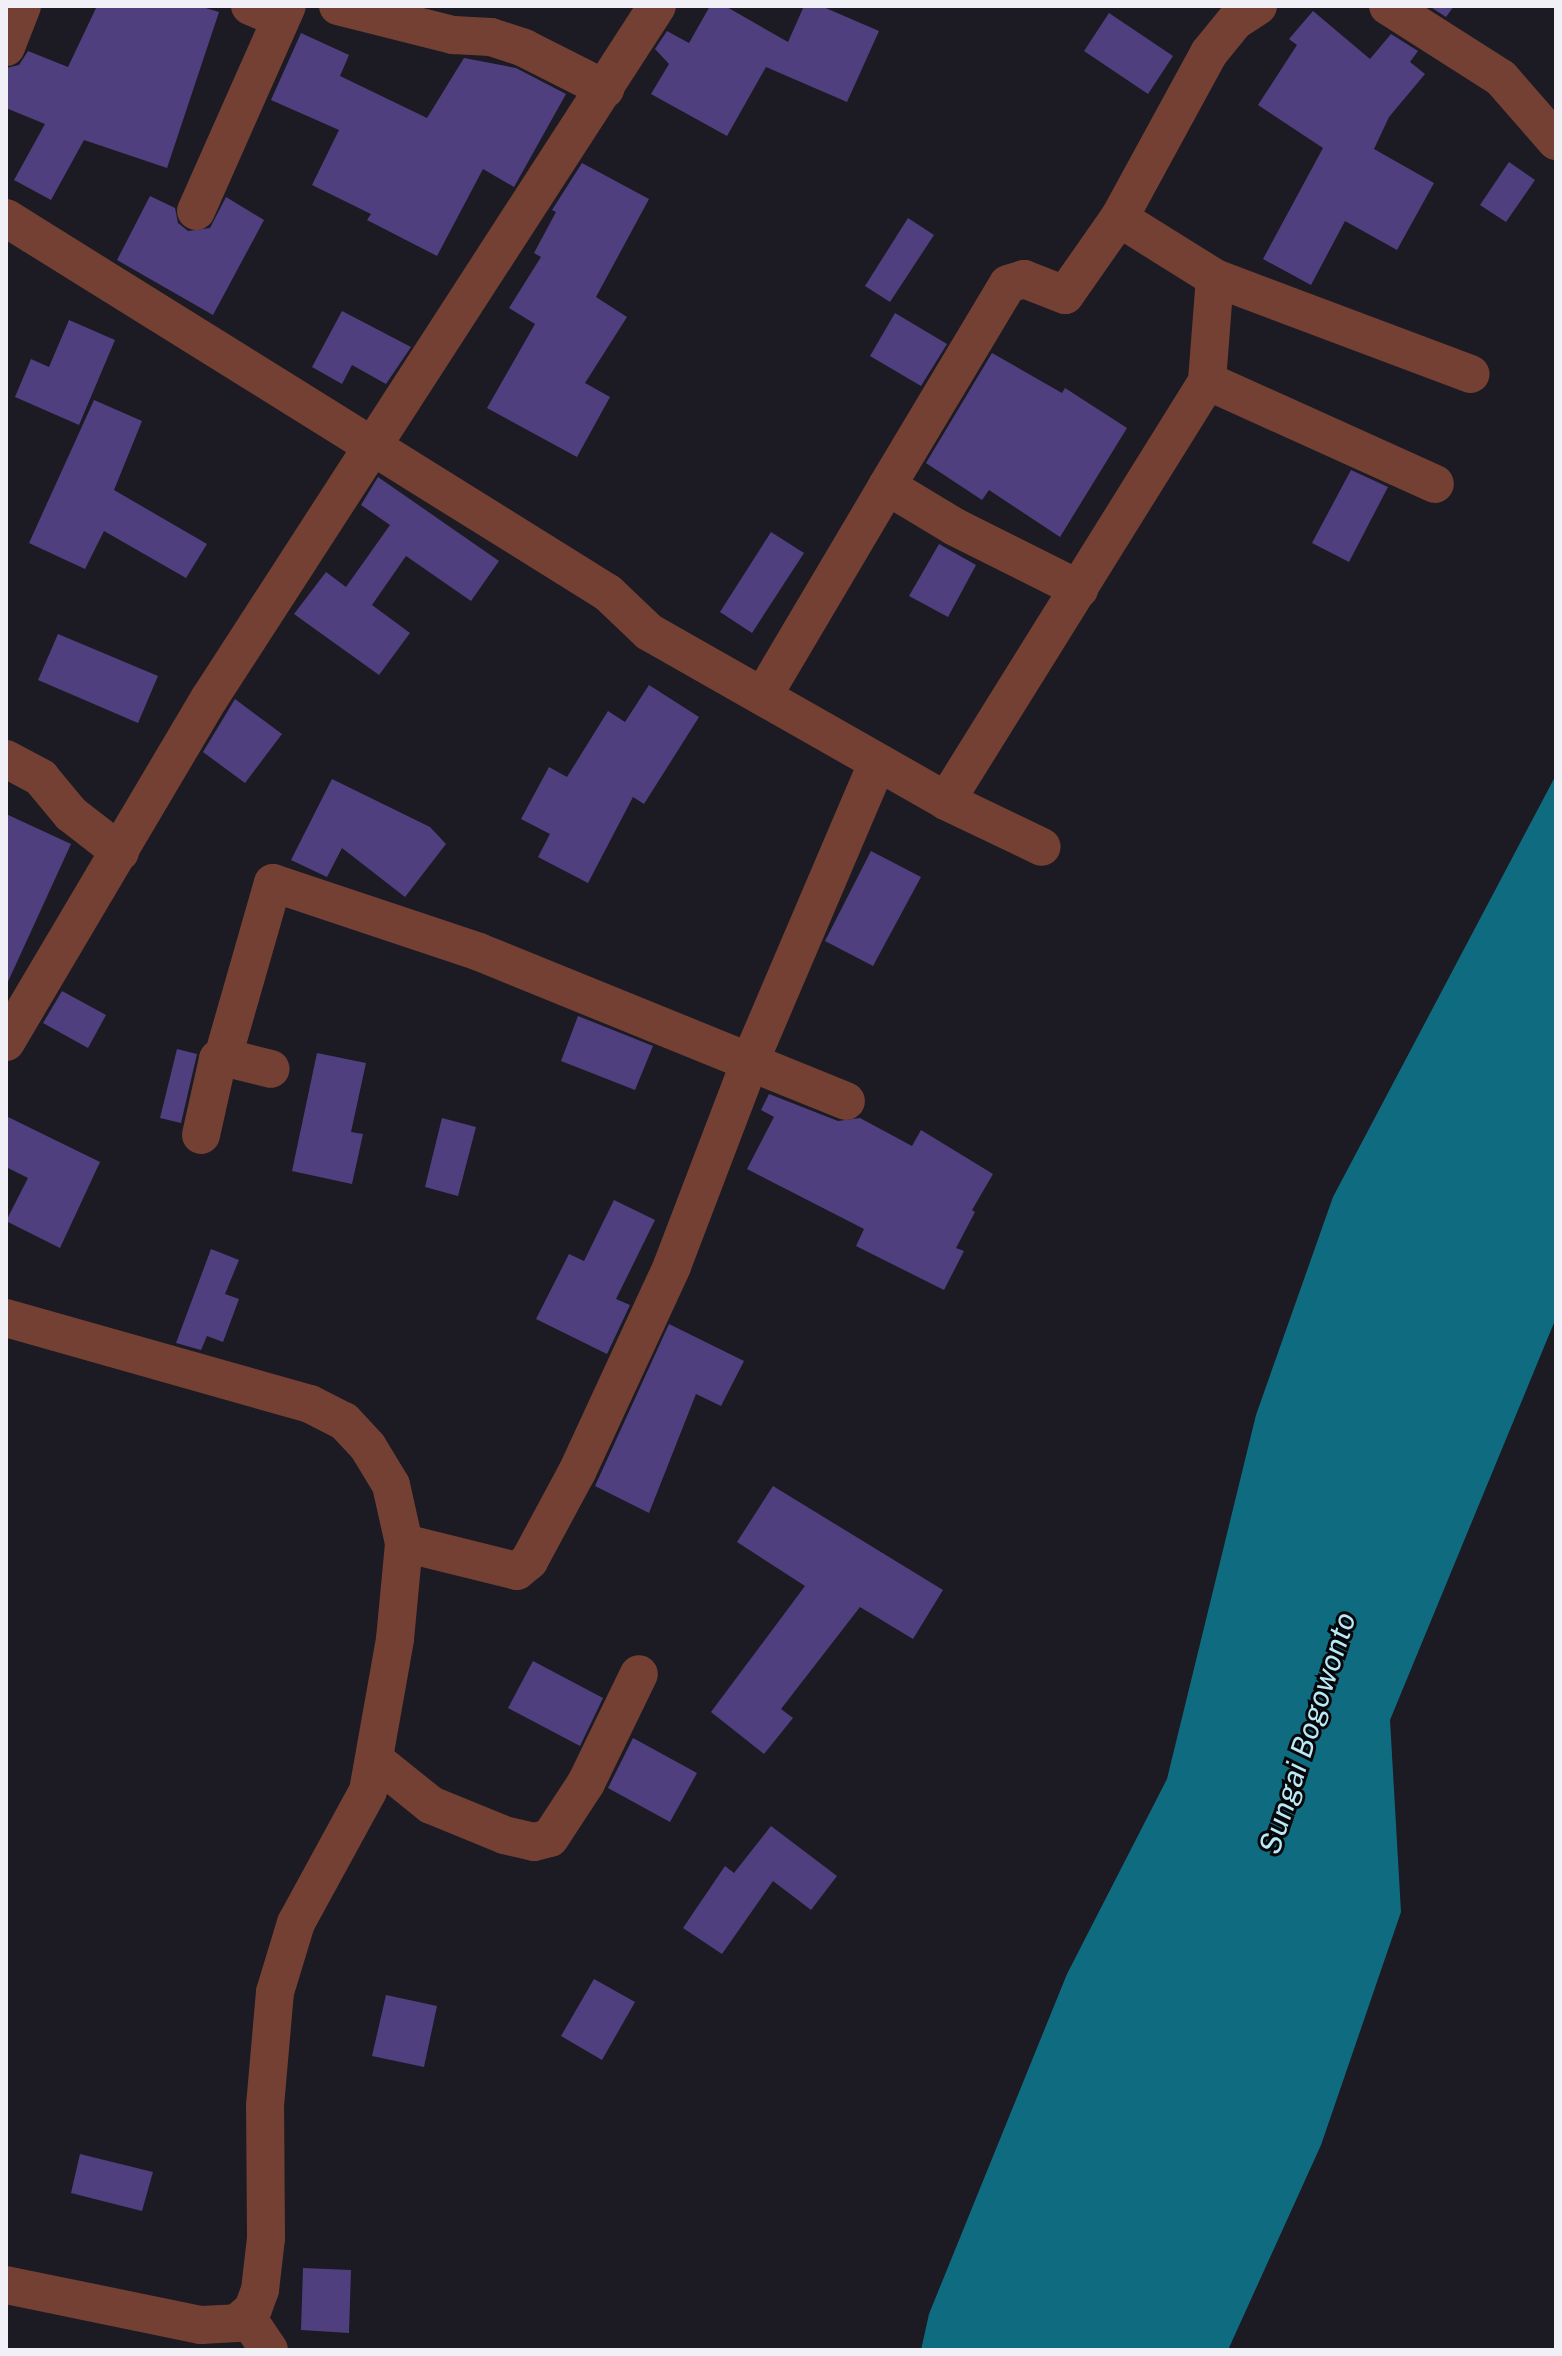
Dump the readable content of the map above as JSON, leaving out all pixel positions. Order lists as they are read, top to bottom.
{
  "water": ["Sungai Bogowonto"]
}
